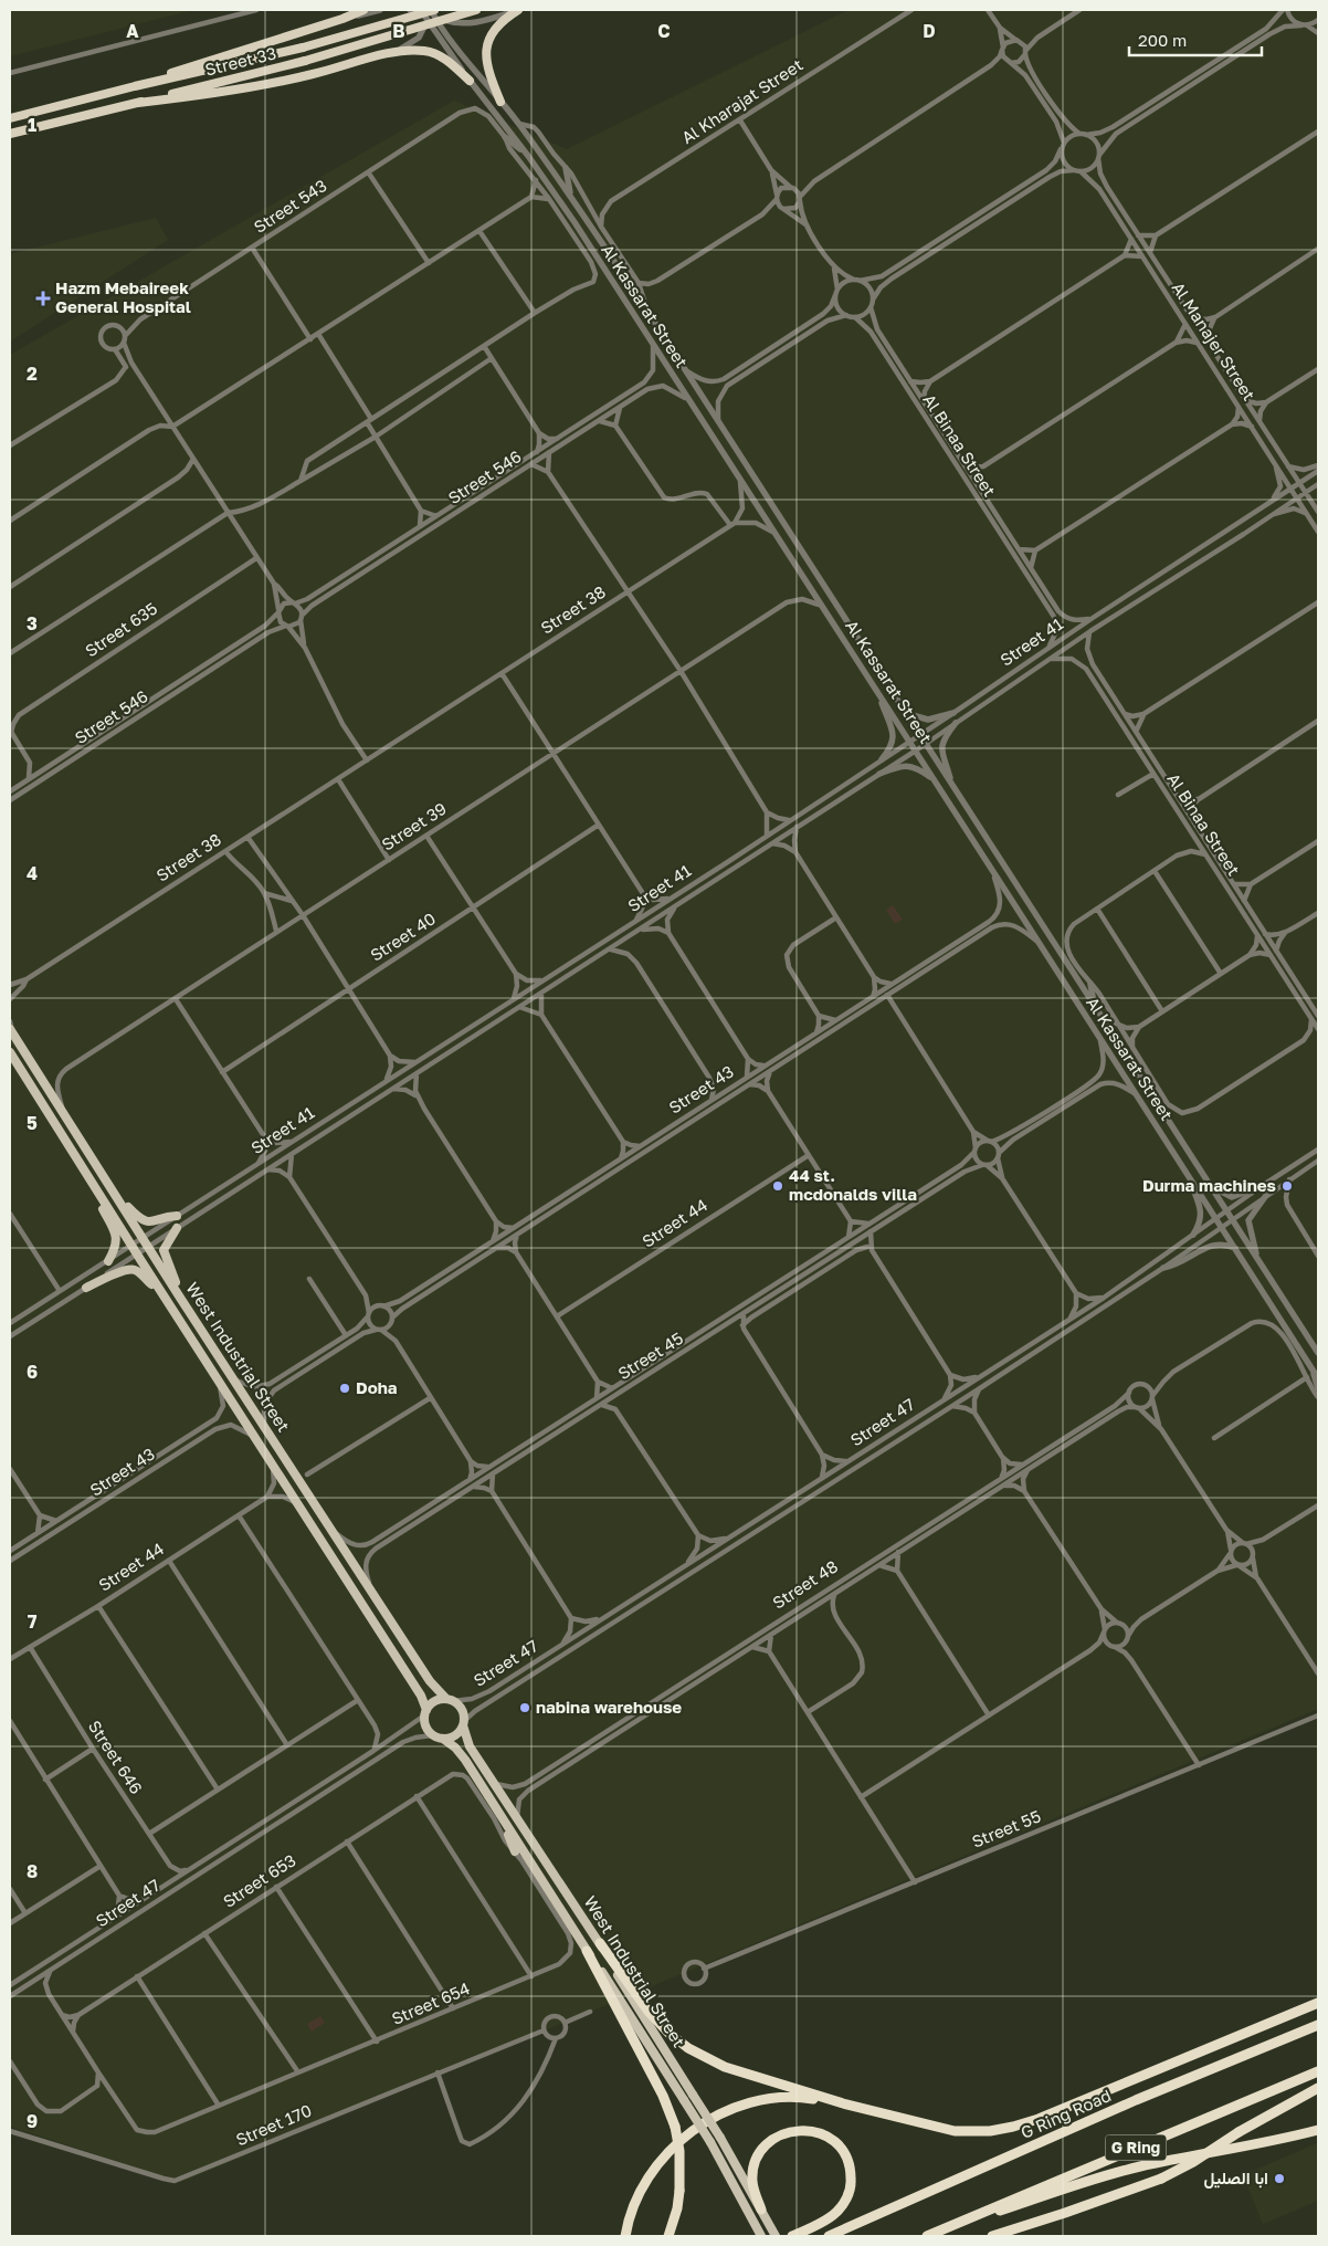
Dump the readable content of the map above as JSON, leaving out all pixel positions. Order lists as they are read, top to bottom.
{
  "streets": {
    "highway": ["Street 33", "G Ring Road", "G Ring"],
    "main road": ["West Industrial Street"],
    "street": [
      "Al Kharajat Street",
      "Street 543",
      "Al Kassarat Street",
      "Al Manajer Street",
      "Al Binaa Street",
      "Street 546",
      "Street 38",
      "Street 635",
      "Street 41",
      "Street 39",
      "Street 40",
      "Street 43",
      "Street 44",
      "Street 45",
      "Street 47",
      "Street 48",
      "Street 646",
      "Street 55",
      "Street 653",
      "Street 654",
      "Street 170"
    ]
  },
  "crossings": [
    ["Street 33", "Al Kassarat Street"],
    ["Al Kharajat Street", "Al Kassarat Street"],
    ["Street 543", "Al Kassarat Street"],
    ["Al Kassarat Street", "Al Binaa Street"],
    ["Al Kassarat Street", "Street 546"],
    ["Al Kassarat Street", "Street 41"],
    ["Al Kassarat Street", "Street 39"],
    ["Al Kassarat Street", "Street 43"],
    ["Al Kassarat Street", "Street 47"],
    ["Al Manajer Street", "Street 41"],
    ["Al Binaa Street", "Street 41"],
    ["Street 41", "West Industrial Street"],
    ["Street 39", "West Industrial Street"],
    ["Street 43", "West Industrial Street"],
    ["Street 44", "Street 646"],
    ["Street 45", "West Industrial Street"],
    ["West Industrial Street", "Street 47"],
    ["West Industrial Street", "Street 48"],
    ["Street 47", "Street 646"],
    ["Street 653", "Street 654"]
  ],
  "places": {
    "health": ["Hazm Mebaireek General Hospital"],
    "other": [
      "44 st. mcdonalds villa",
      "Durma machines",
      "Doha",
      "nabina warehouse",
      "ابا الصليل"
    ]
  },
  "scale_bar": "200 m",
  "grid": {
    "columns": [
      "A",
      "B",
      "C",
      "D"
    ],
    "rows": [
      "1",
      "2",
      "3",
      "4",
      "5",
      "6",
      "7",
      "8",
      "9"
    ]
  }
}
